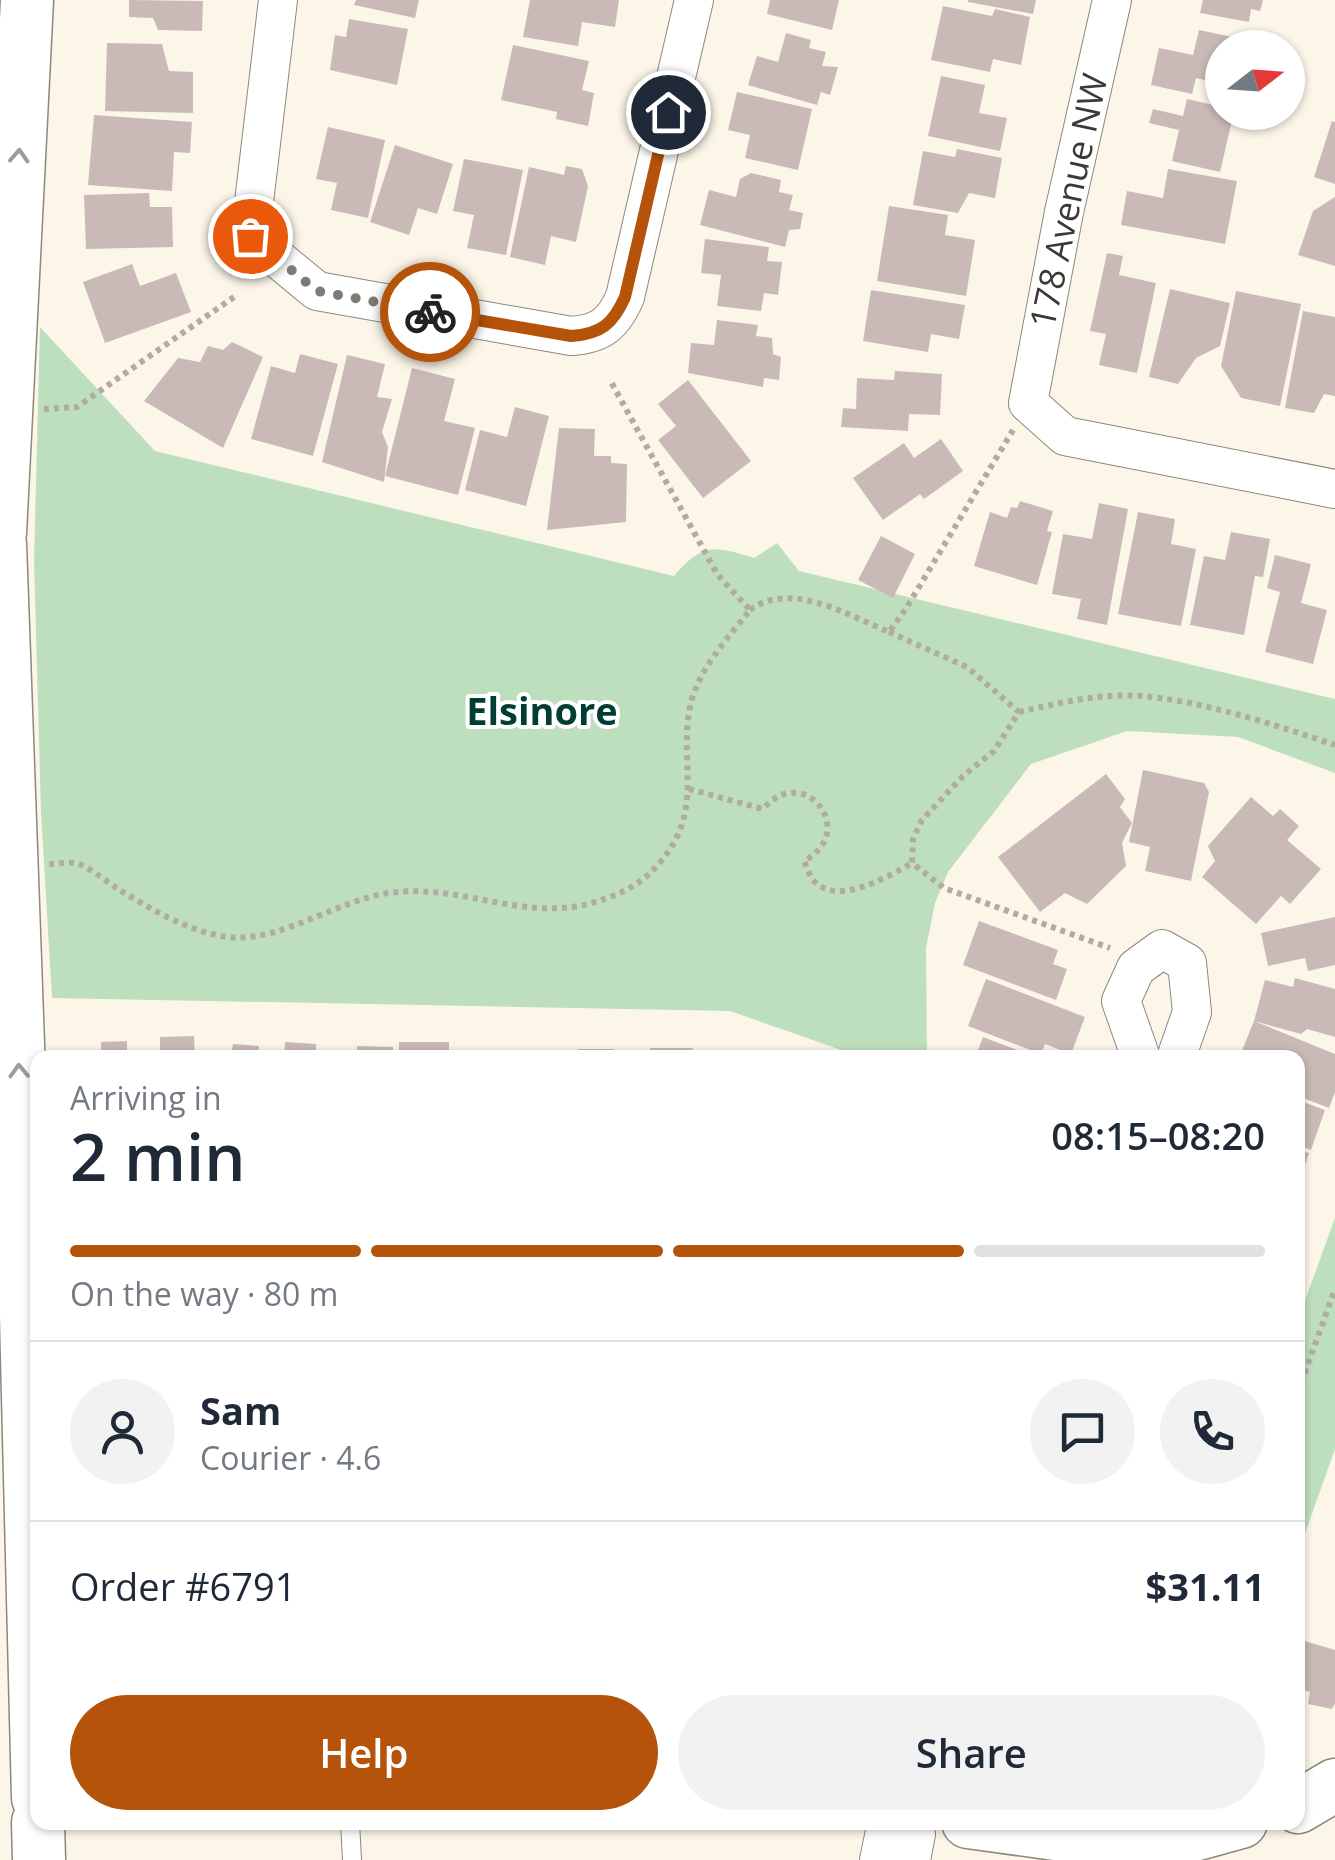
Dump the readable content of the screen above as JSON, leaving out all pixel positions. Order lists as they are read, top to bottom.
{
  "streets": {
    "street": ["178 Avenue NW"]
  },
  "districts": ["Elsinore"],
  "north": "right",
  "page": {
    "heading": ["2 min", "Arriving in", "08:15–08:20"],
    "panel": [
      "Sam",
      "Courier · 4.6",
      "Order #6791",
      "$31.11"
    ],
    "bar": "On the way · 80 m",
    "buttons": ["Help", "Share"]
  }
}
